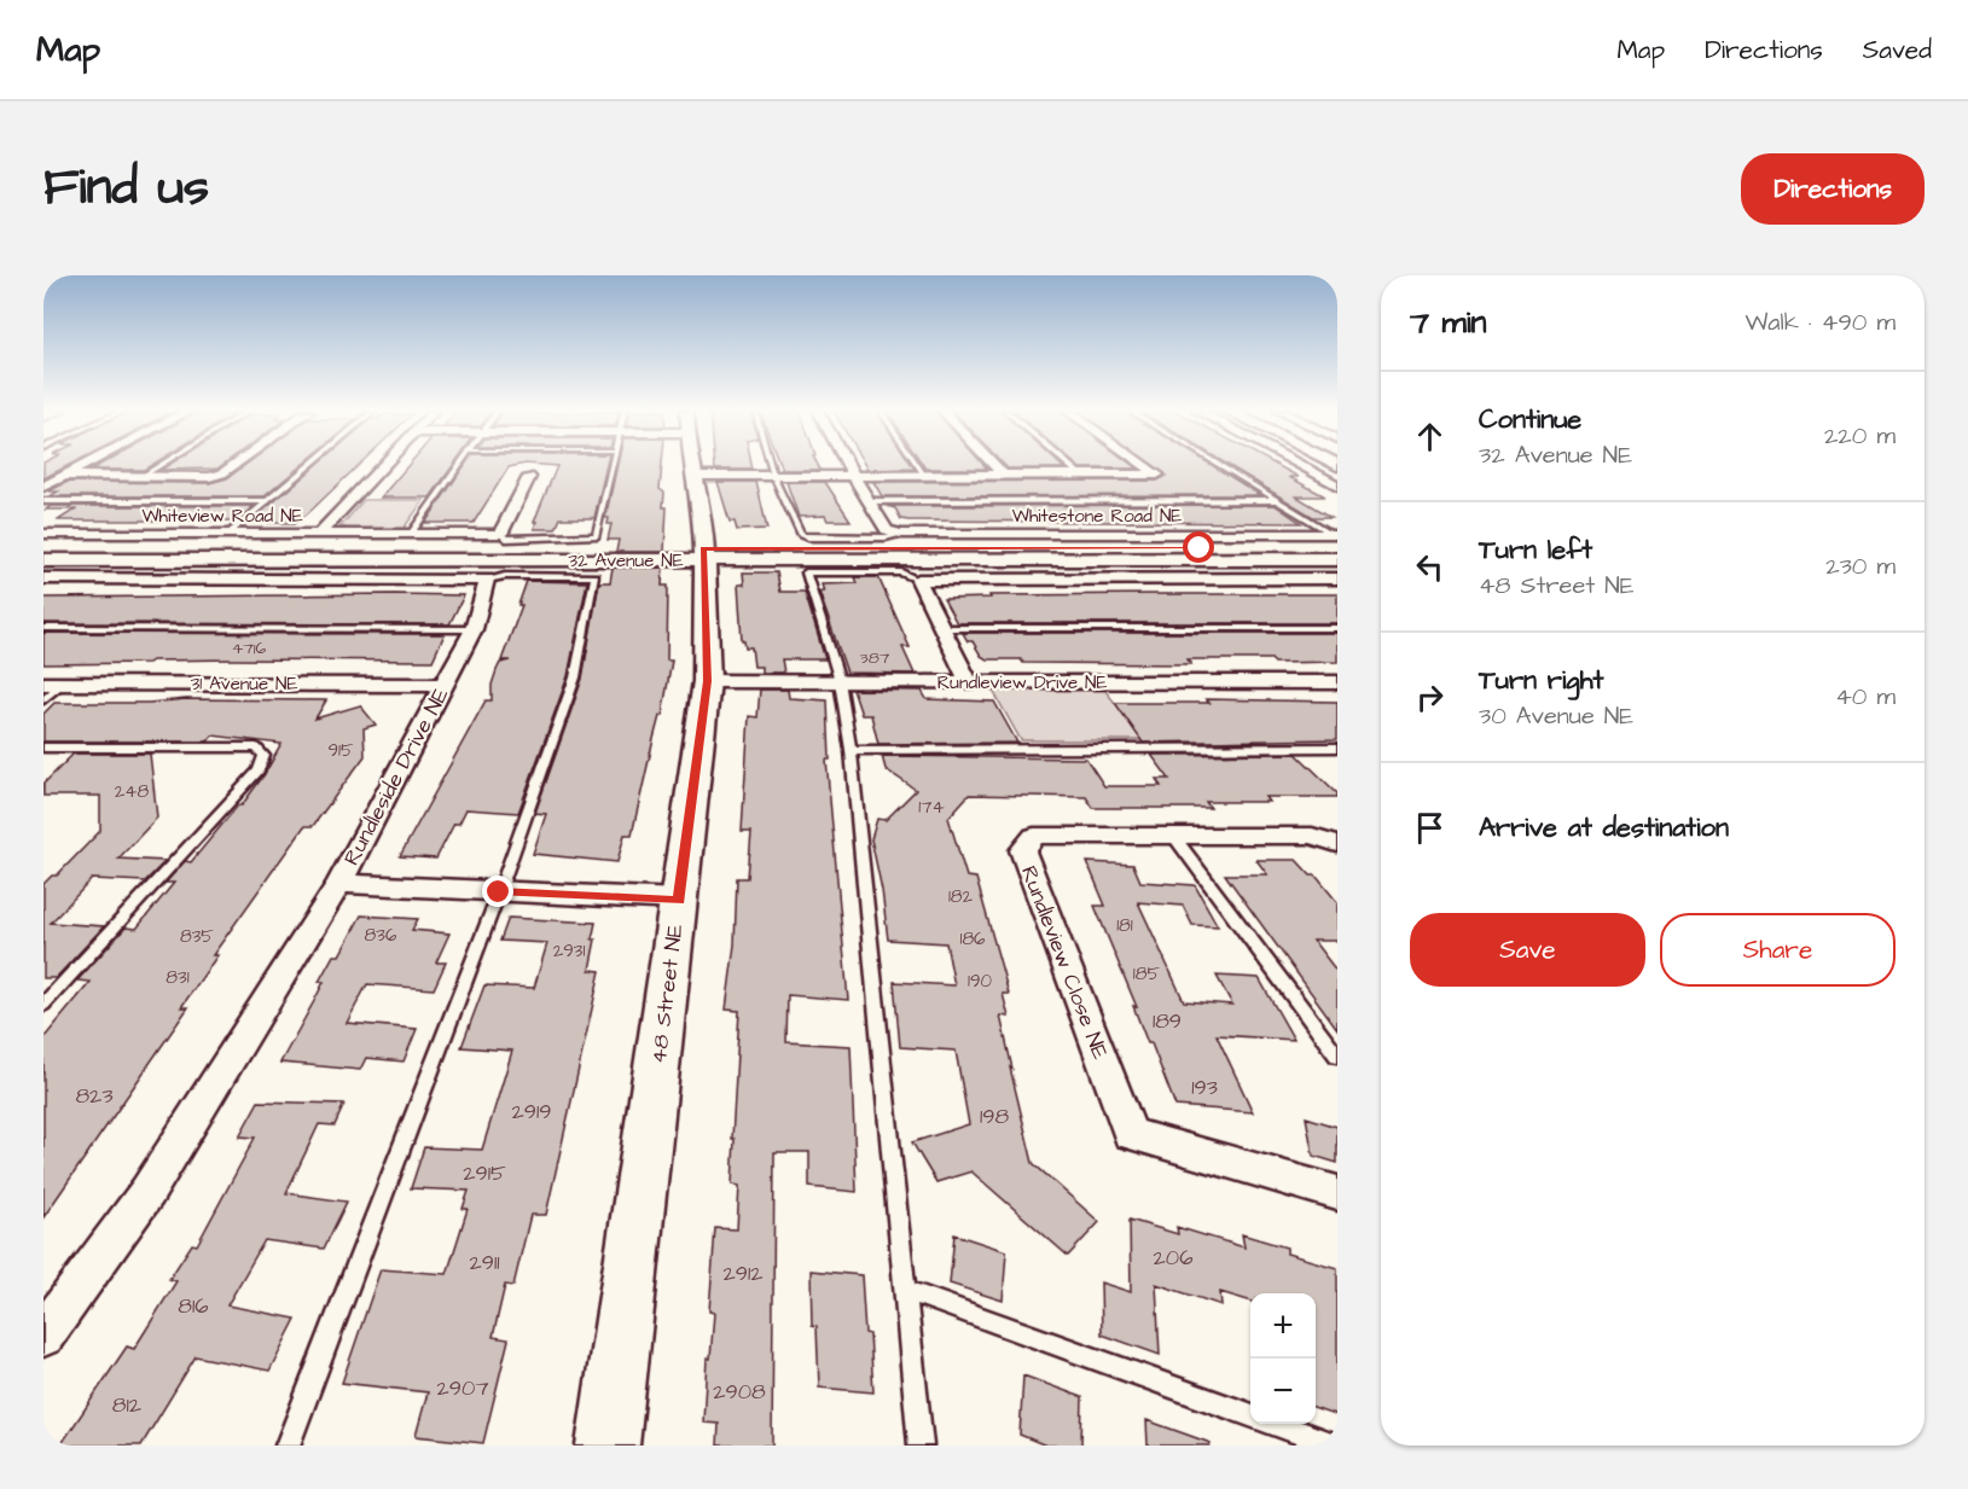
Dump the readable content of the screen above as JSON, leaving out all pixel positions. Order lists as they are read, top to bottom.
{
  "streets": {
    "main road": ["32 Avenue NE", "48 Street NE"],
    "street": [
      "Whiteview Road NE",
      "Whitestone Road NE",
      "Rundleview Drive NE",
      "31 Avenue NE",
      "Rundleside Drive NE",
      "Rundleview Close NE"
    ]
  },
  "crossings": [
    ["Whitestone Road NE", "32 Avenue NE"],
    ["32 Avenue NE", "48 Street NE"],
    ["Rundleview Drive NE", "48 Street NE"],
    ["31 Avenue NE", "Rundleside Drive NE"]
  ],
  "house_numbers": [
    "4716",
    "387",
    "915",
    "248",
    "174",
    "182",
    "181",
    "836",
    "835",
    "186",
    "2931",
    "185",
    "831",
    "190",
    "189",
    "193",
    "823",
    "2919",
    "198",
    "2915",
    "206",
    "2911",
    "2912",
    "816",
    "2907",
    "2908",
    "812"
  ],
  "page": {
    "header": "Map",
    "nav": ["Map", "Directions", "Saved"],
    "title": "Find us",
    "buttons": [
      "Directions",
      ["Save", "Share"]
    ],
    "heading": ["7 min", "Walk · 490 m"],
    "list": [
      ["Continue", "32 Avenue NE", "220 m"],
      ["Turn left", "48 Street NE", "230 m"],
      ["Turn right", "30 Avenue NE", "40 m"],
      "Arrive at destination"
    ],
    "map_buttons": ["+", "−"]
  }
}
